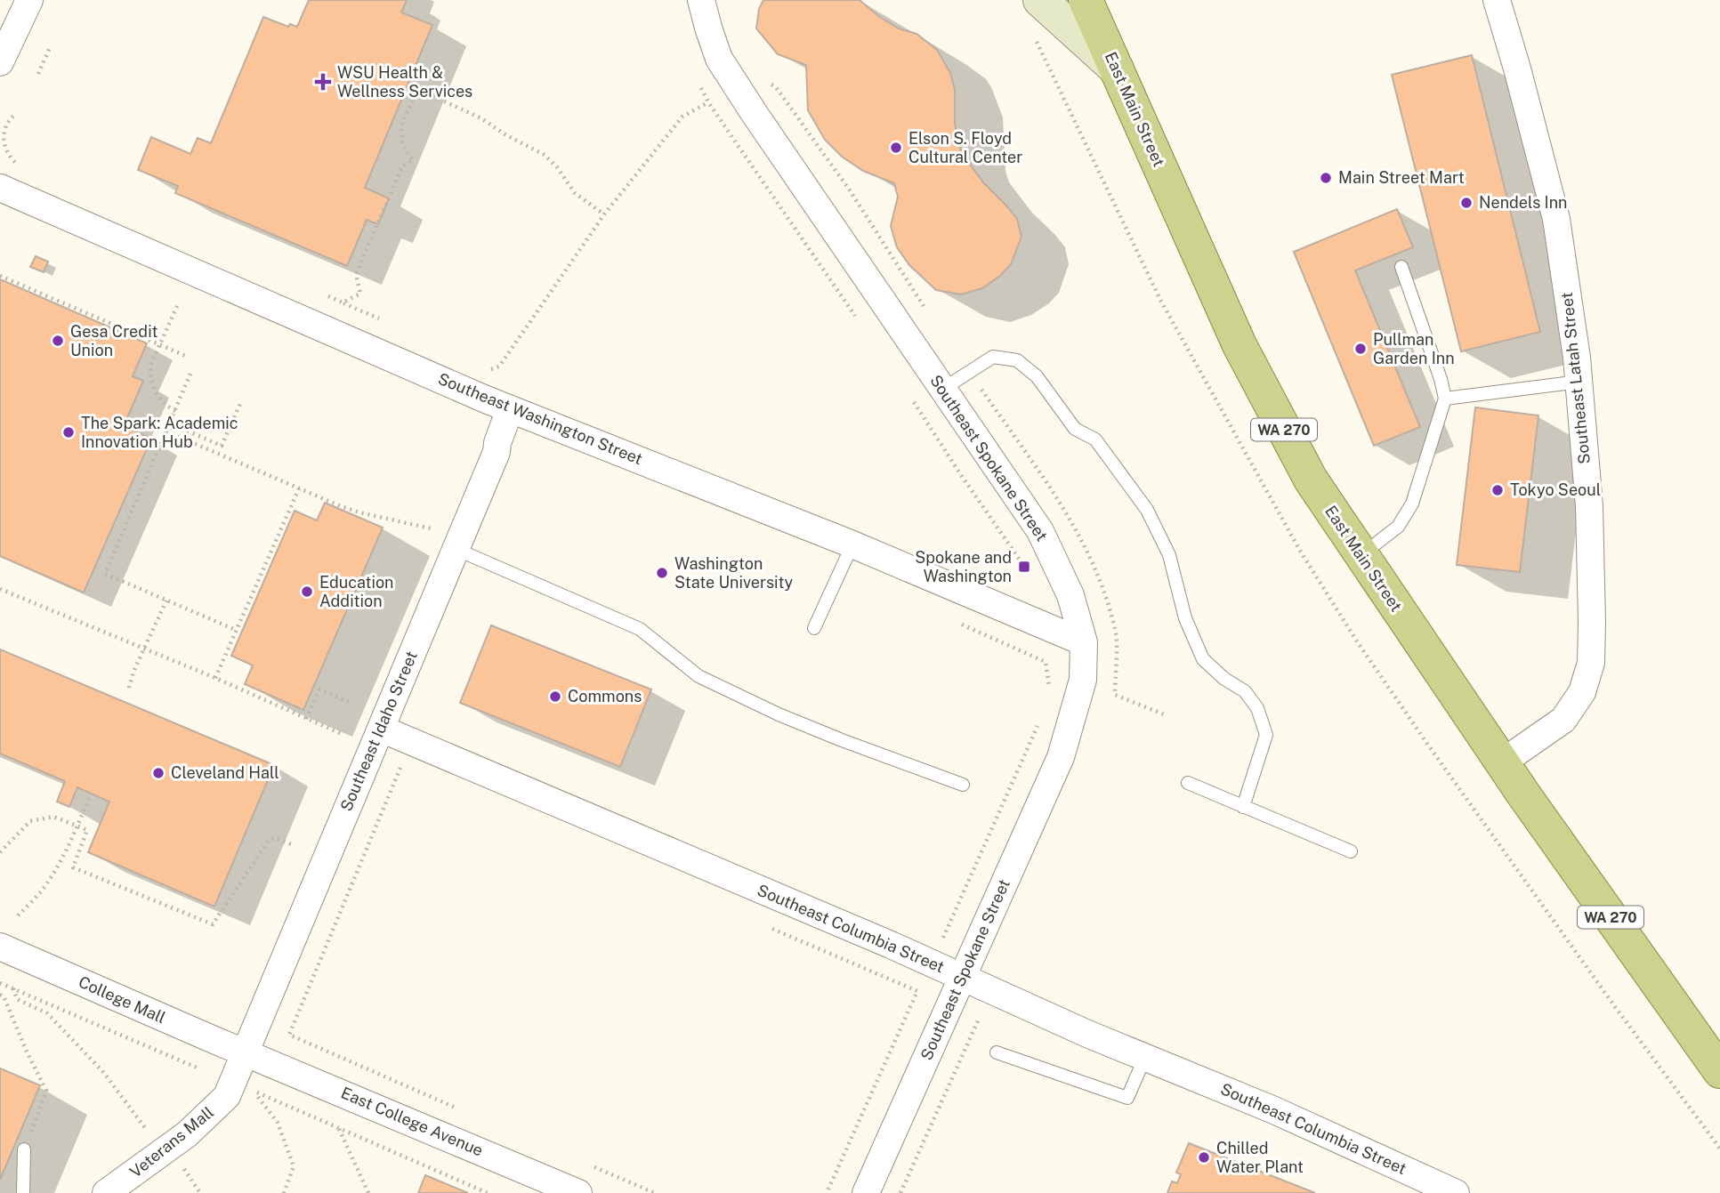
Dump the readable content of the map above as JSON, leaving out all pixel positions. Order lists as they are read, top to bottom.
{
  "streets": {
    "main road": ["East Main Street", "WA 270"],
    "street": [
      "Southeast Latah Street",
      "Southeast Washington Street",
      "Southeast Spokane Street",
      "Southeast Idaho Street",
      "Southeast Columbia Street",
      "College Mall",
      "East College Avenue",
      "Veterans Mall"
    ]
  },
  "crossings": [
    ["East Main Street", "Southeast Latah Street"],
    ["Southeast Washington Street", "Southeast Spokane Street"],
    ["Southeast Washington Street", "Southeast Idaho Street"],
    ["Southeast Spokane Street", "Southeast Columbia Street"],
    ["Southeast Idaho Street", "Southeast Columbia Street"],
    ["Southeast Idaho Street", "College Mall"],
    ["Southeast Idaho Street", "East College Avenue"],
    ["Southeast Idaho Street", "Veterans Mall"],
    ["College Mall", "East College Avenue"],
    ["College Mall", "Veterans Mall"],
    ["East College Avenue", "Veterans Mall"]
  ],
  "places": {
    "health": ["WSU Health & Wellness Services"],
    "other": [
      "Elson S. Floyd Cultural Center",
      "Main Street Mart",
      "Nendels Inn",
      "Gesa Credit Union",
      "Pullman Garden Inn",
      "The Spark: Academic Innovation Hub",
      "Tokyo Seoul",
      "Washington State University",
      "Education Addition",
      "Commons",
      "Cleveland Hall",
      "Chilled Water Plant"
    ],
    "transit": ["Spokane and Washington"]
  }
}
